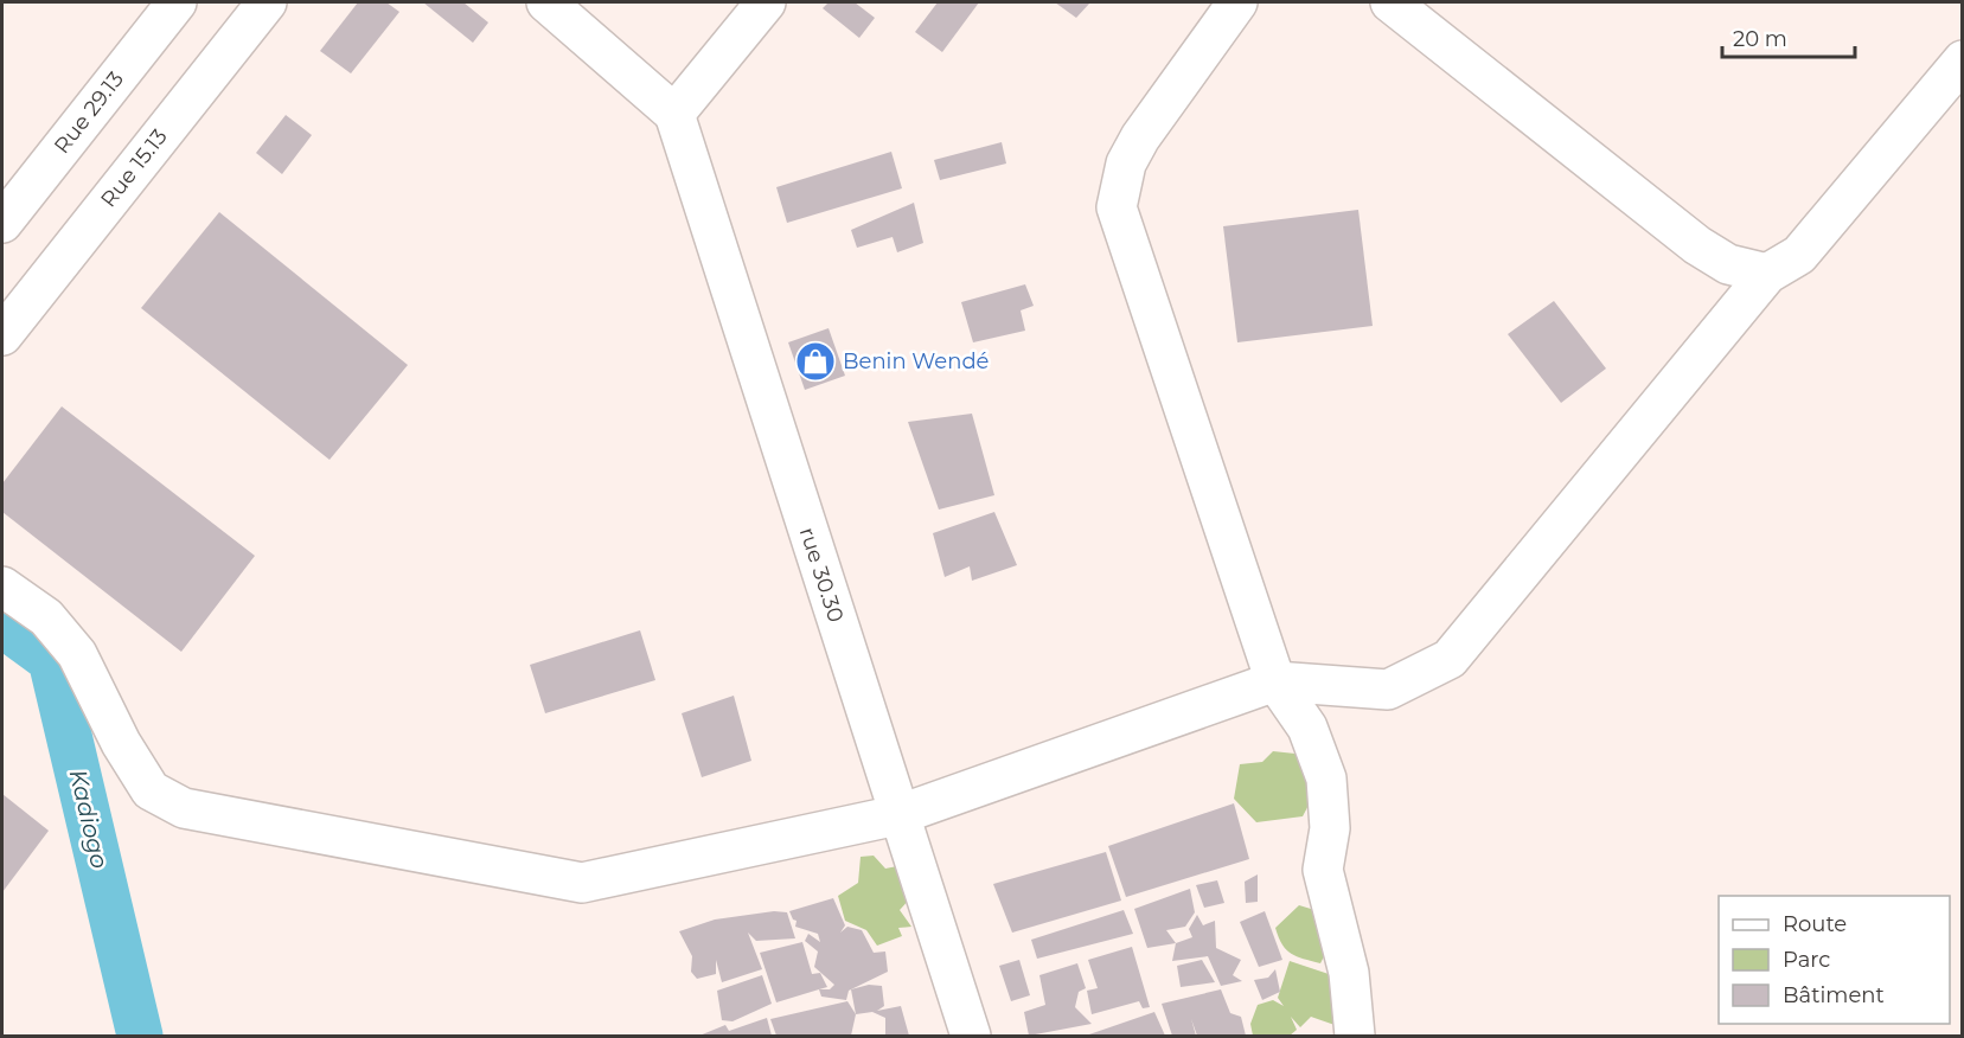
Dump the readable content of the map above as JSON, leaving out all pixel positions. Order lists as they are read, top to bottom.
{
  "streets": {
    "street": ["Rue 29.13", "Rue 15.13", "rue 30.30"]
  },
  "water": ["Kadiogo"],
  "places": {
    "shop": ["Benin Wendé"]
  },
  "legend": ["Route", "Parc", "Bâtiment"],
  "scale_bar": "20 m"
}
